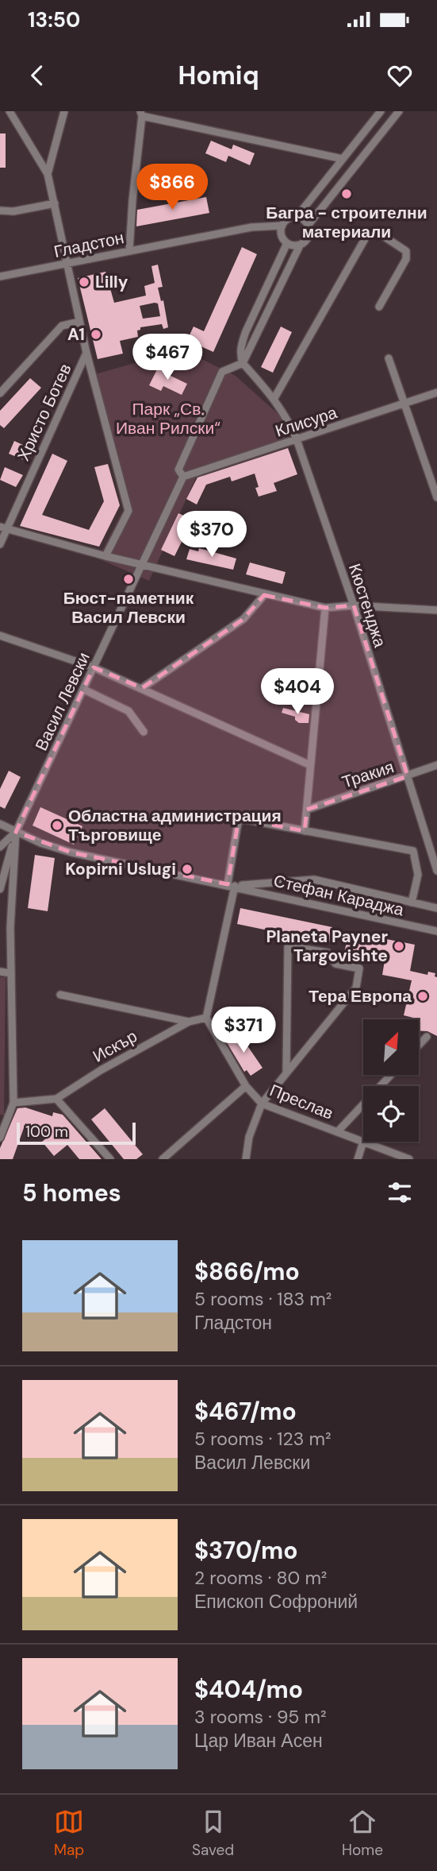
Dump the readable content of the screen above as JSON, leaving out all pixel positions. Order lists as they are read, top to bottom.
{
  "streets": {
    "street": [
      "Гладстон",
      "Христо Ботев",
      "Клисура",
      "Кюстенджа",
      "Васил Левски",
      "Тракия",
      "Стефан Караджа",
      "Искър",
      "Преслав"
    ]
  },
  "crossings": [
    ["Клисура", "Кюстенджа"],
    ["Клисура", "Васил Левски"],
    ["Кюстенджа", "Васил Левски"],
    ["Кюстенджа", "Тракия"],
    ["Васил Левски", "Стефан Караджа"]
  ],
  "parks": ["Парк „Св. Иван Рилски“"],
  "places": [
    "Багра - строителни материали",
    "Lilly",
    "A1",
    "Бюст-паметник Васил Левски",
    "Областна администрация Търговище",
    "Kopirni Uslugi",
    "Planeta Payner Targovishte",
    "Тера Европа"
  ],
  "scale_bar": "100 m",
  "north": "top right",
  "page": {
    "status": "13:50",
    "header": "Homiq",
    "price": [
      "$866",
      "$467",
      "$370",
      "$404",
      "$371"
    ],
    "scale": "100 m",
    "heading": "5 homes",
    "list": [
      {
        "name": "$866/mo",
        "note": "5 rooms · 183 m² · Гладстон"
      },
      {
        "name": "$467/mo",
        "note": "5 rooms · 123 m² · Васил Левски"
      },
      {
        "name": "$370/mo",
        "note": "2 rooms · 80 m² · Епископ Софроний"
      },
      {
        "name": "$404/mo",
        "note": "3 rooms · 95 m² · Цар Иван Асен"
      }
    ],
    "tabs": ["Map", "Saved", "Home"]
  }
}
